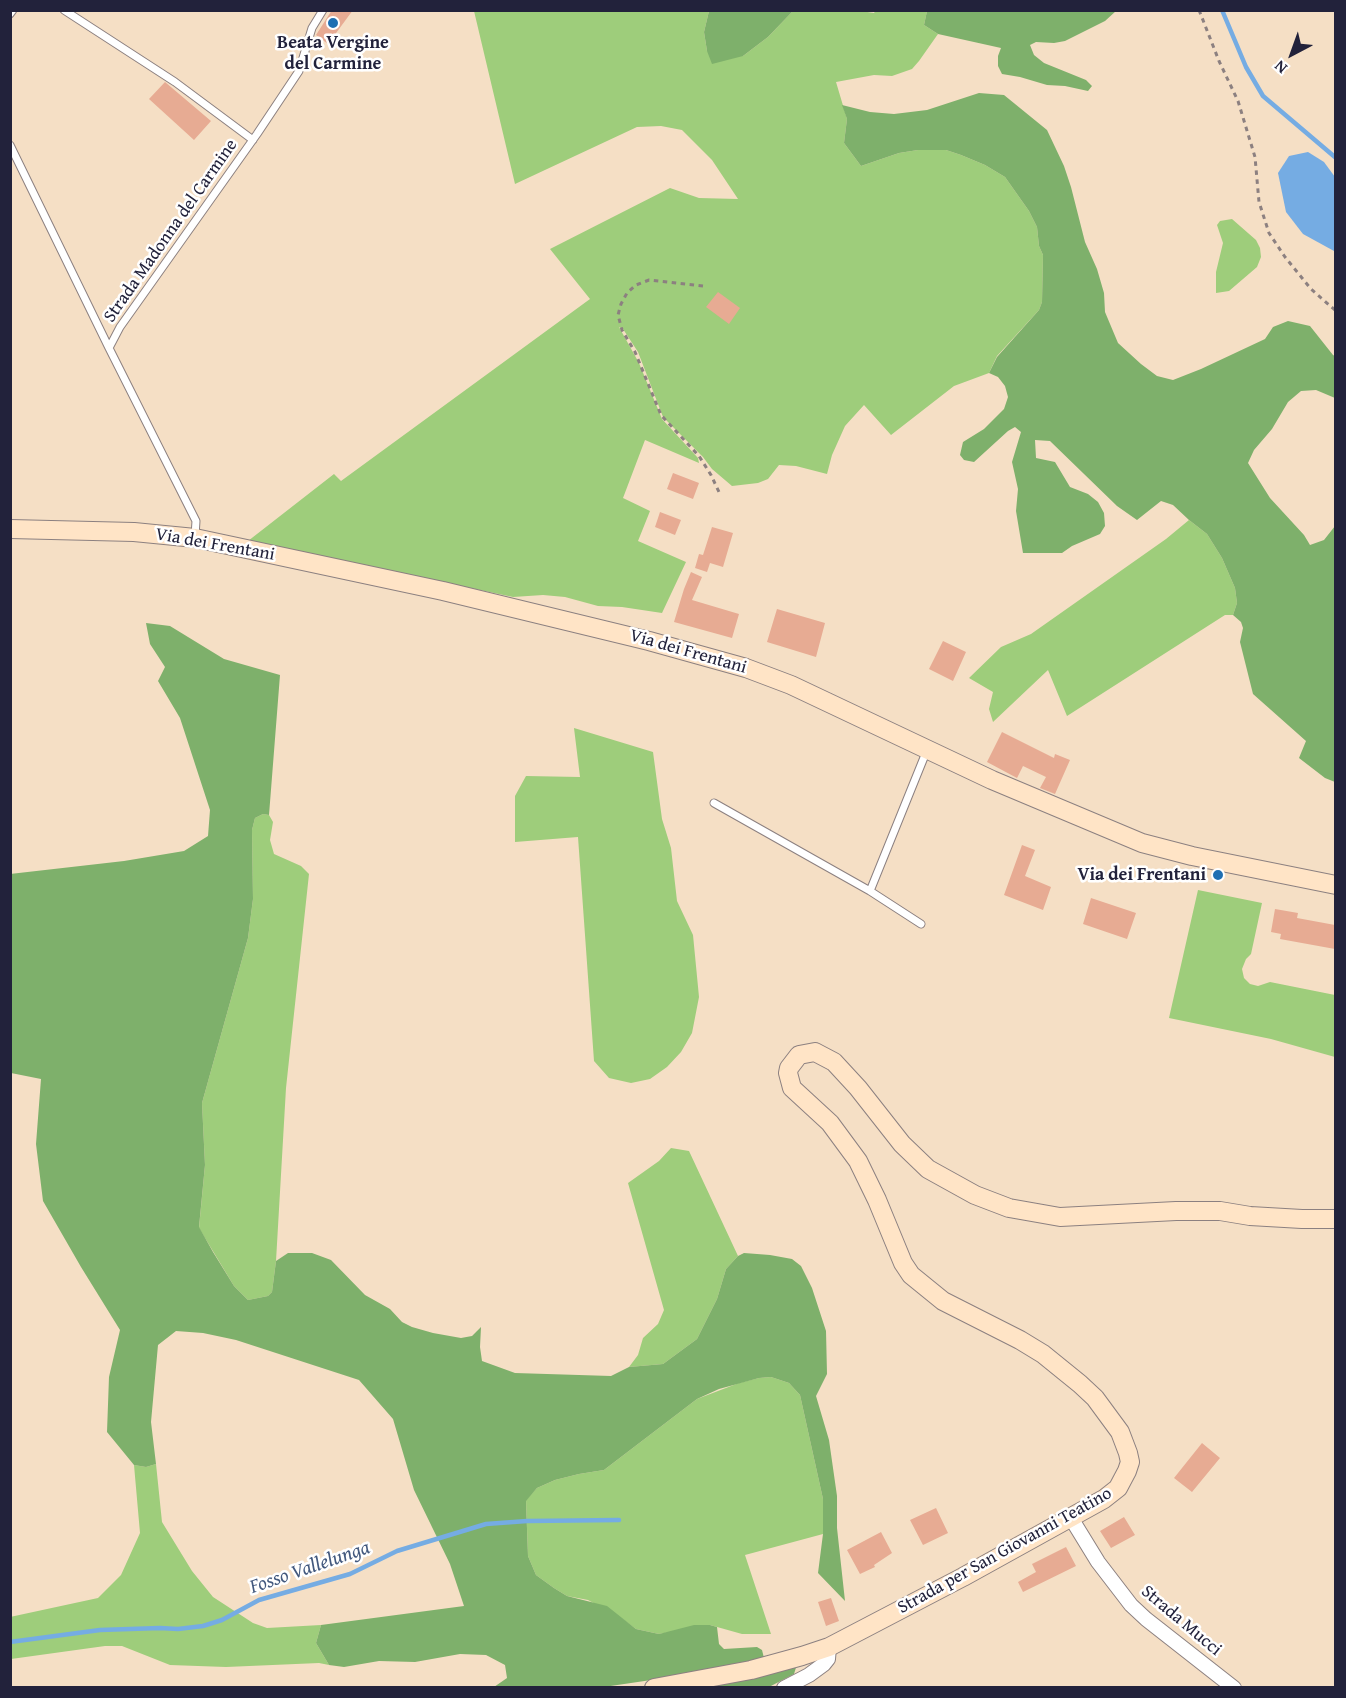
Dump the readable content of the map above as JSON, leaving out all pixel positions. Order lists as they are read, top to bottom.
{
  "streets": {
    "street": ["Via dei Frentani", "Strada per San Giovanni Teatino", "Strada Mucci"],
    "lane": ["Strada Madonna del Carmine"]
  },
  "crossings": [
    ["Strada Madonna del Carmine", "Via dei Frentani"],
    ["Strada per San Giovanni Teatino", "Strada Mucci"]
  ],
  "water": ["Fosso Vallelunga"],
  "places": ["Beata Vergine del Carmine", "Via dei Frentani"],
  "north": "bottom left"
}
